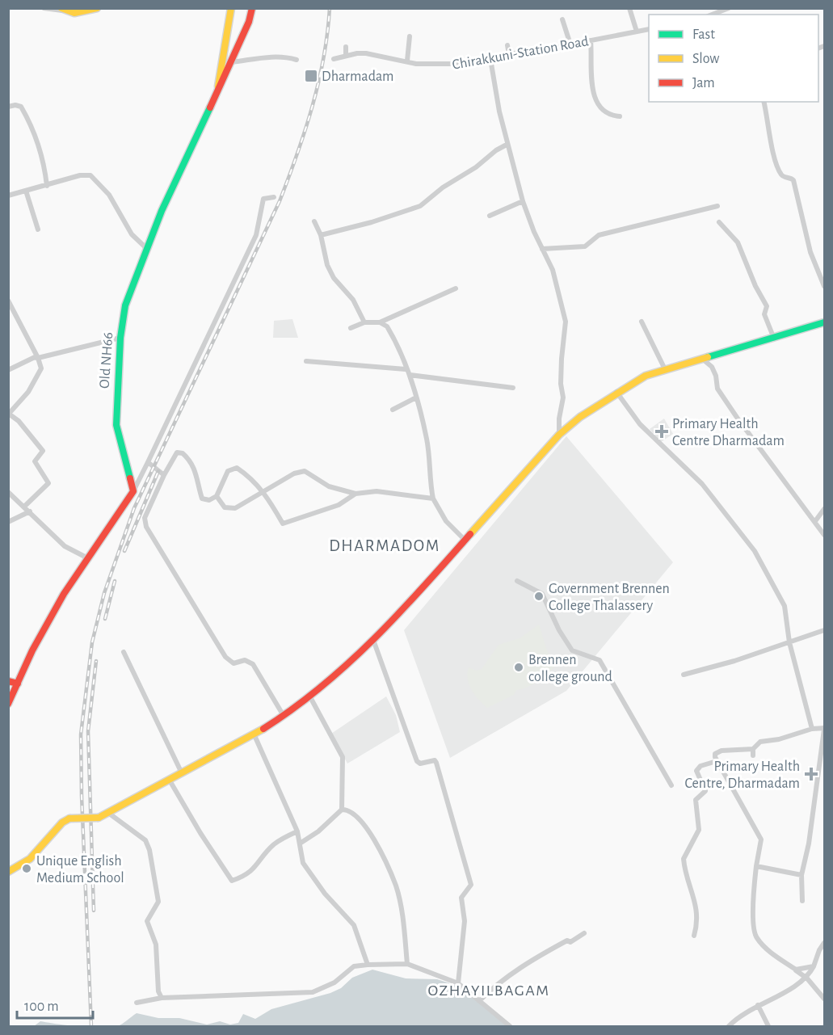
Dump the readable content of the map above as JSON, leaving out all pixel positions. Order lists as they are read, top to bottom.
{
  "streets": {
    "main road": ["Old NH66"],
    "street": ["Chirakkuni-Station Road"]
  },
  "districts": ["DHARMADOM", "OZHAYILBAGAM"],
  "places": {
    "transit": ["Dharmadam"],
    "health": ["Primary Health Centre Dharmadam", "Primary Health Centre, Dharmadam"],
    "other": ["Government Brennen College Thalassery", "Brennen college ground", "Unique English Medium School"]
  },
  "legend": ["Fast", "Slow", "Jam"],
  "scale_bar": "100 m"
}
